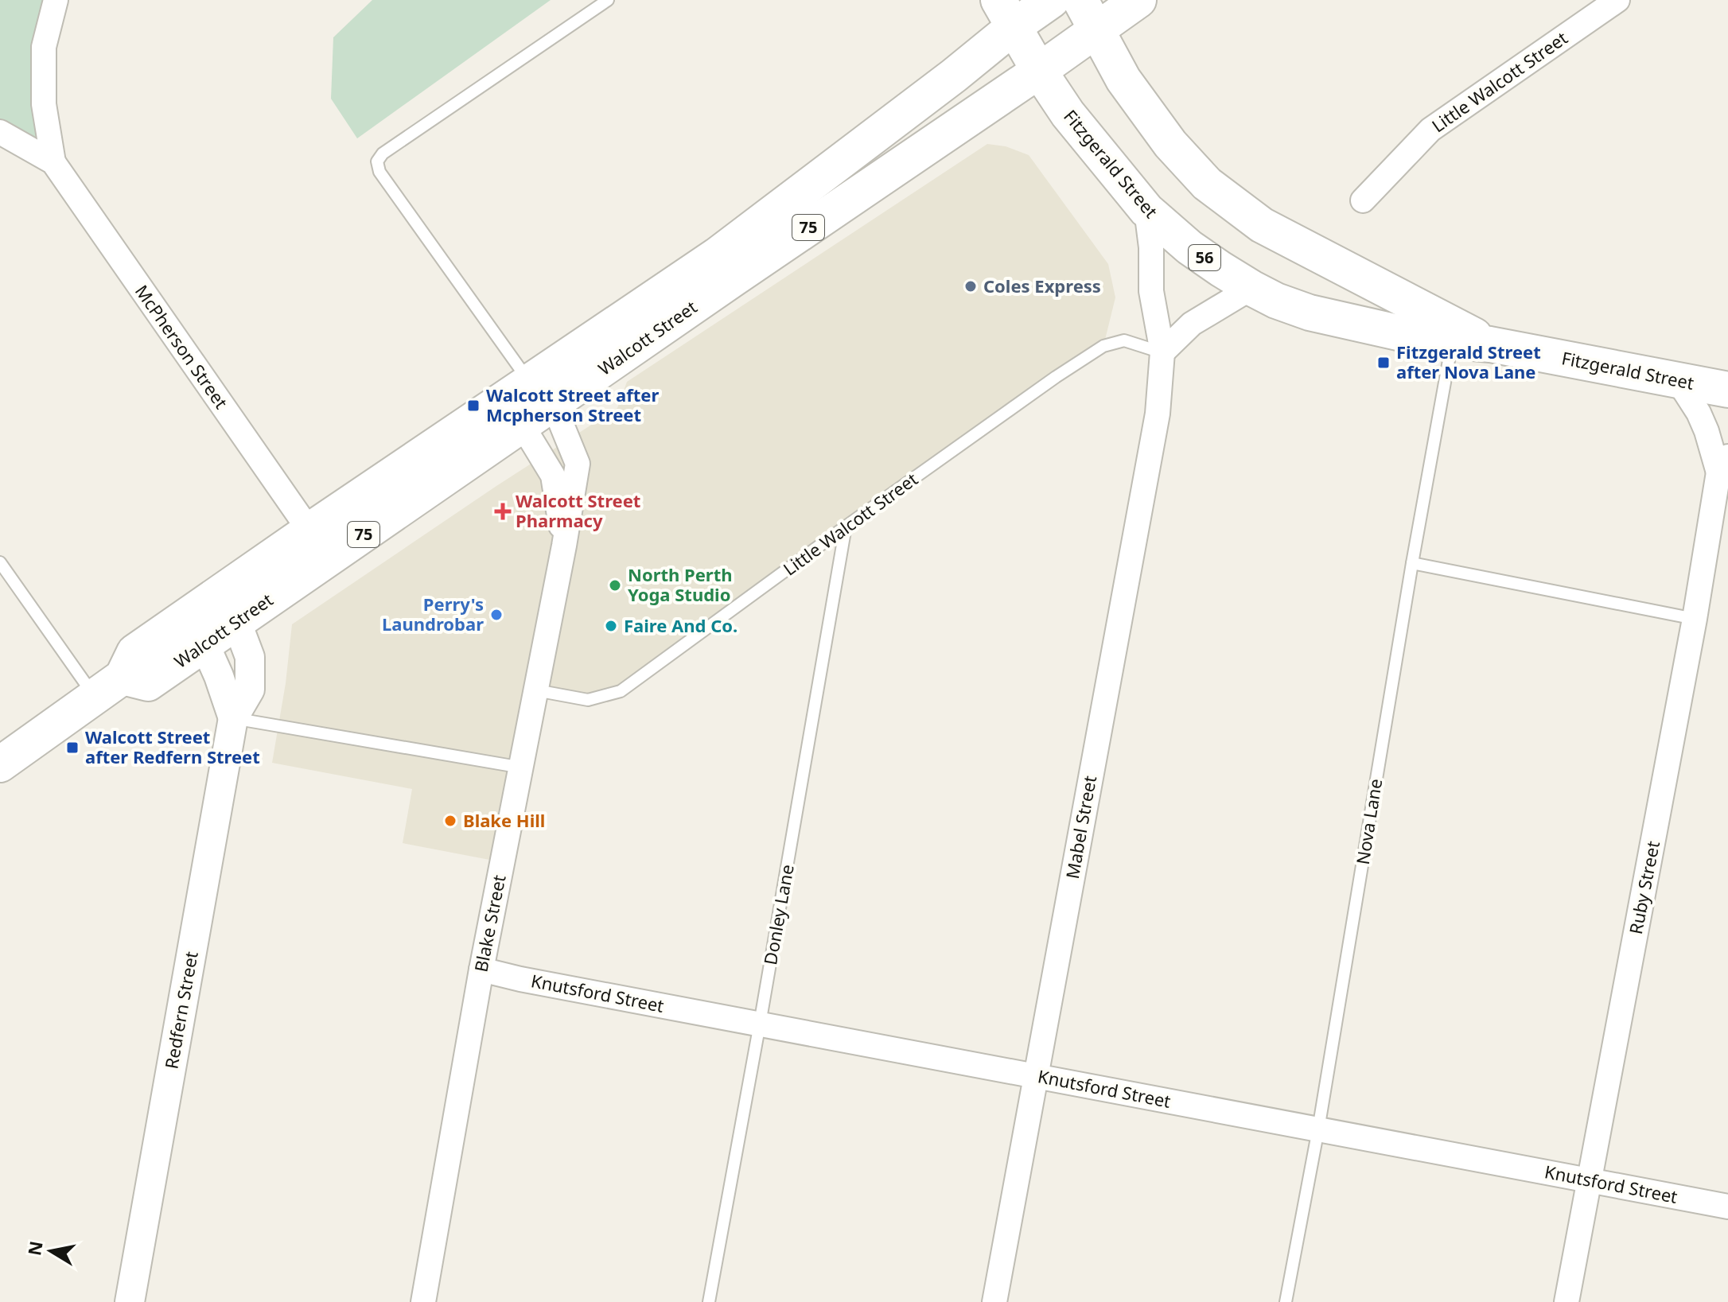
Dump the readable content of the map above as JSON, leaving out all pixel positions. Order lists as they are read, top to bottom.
{
  "streets": {
    "main road": [
      "Fitzgerald Street",
      "75",
      "56",
      "Walcott Street"
    ],
    "street": [
      "Little Walcott Street",
      "McPherson Street",
      "Mabel Street",
      "Ruby Street",
      "Blake Street",
      "Knutsford Street",
      "Redfern Street"
    ],
    "lane": ["Nova Lane", "Donley Lane"]
  },
  "crossings": [
    ["Little Walcott Street", "Mabel Street"],
    ["Little Walcott Street", "Donley Lane"],
    ["Little Walcott Street", "Blake Street"],
    ["Fitzgerald Street", "Walcott Street"],
    ["Fitzgerald Street", "Nova Lane"],
    ["Fitzgerald Street", "Mabel Street"],
    ["Fitzgerald Street", "Ruby Street"],
    ["Walcott Street", "McPherson Street"],
    ["Walcott Street", "Blake Street"],
    ["Walcott Street", "Redfern Street"],
    ["Nova Lane", "Knutsford Street"],
    ["Mabel Street", "Knutsford Street"],
    ["Ruby Street", "Knutsford Street"],
    ["Donley Lane", "Knutsford Street"],
    ["Blake Street", "Knutsford Street"]
  ],
  "places": {
    "other": [
      "Coles Express",
      "North Perth Yoga Studio",
      "Perry's Laundrobar",
      "Faire And Co.",
      "Blake Hill"
    ],
    "transit": ["Fitzgerald Street after Nova Lane", "Walcott Street after Mcpherson Street", "Walcott Street after Redfern Street"],
    "health": ["Walcott Street Pharmacy"]
  },
  "north": "left"
}
